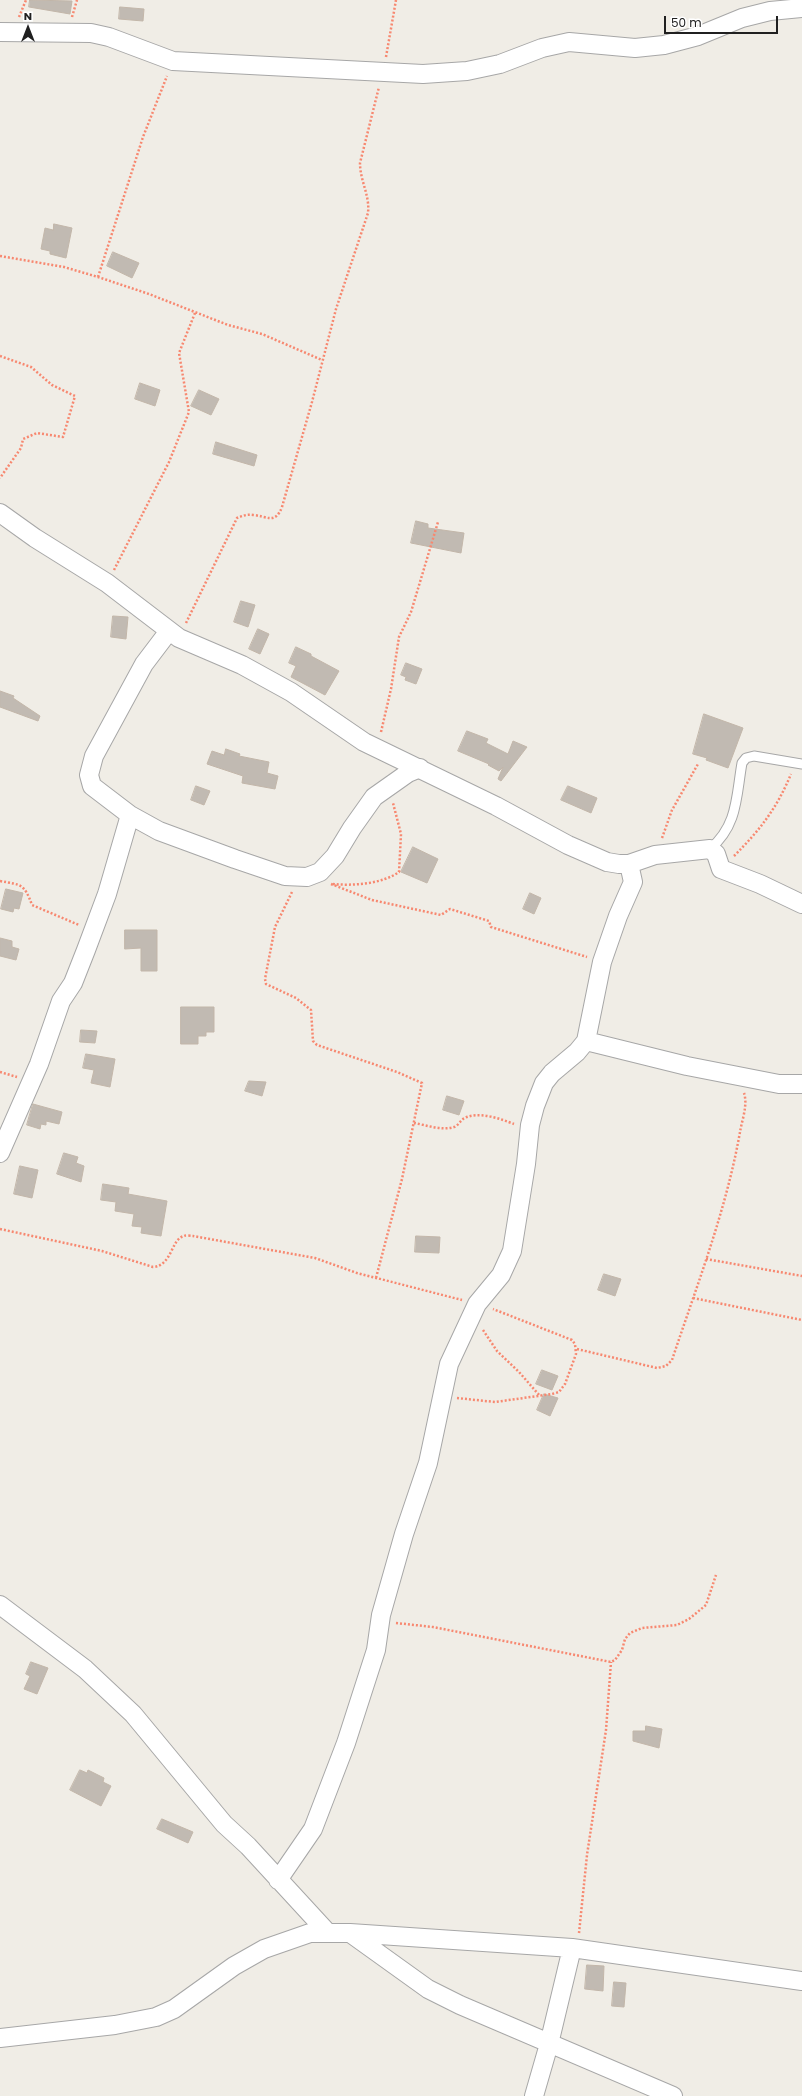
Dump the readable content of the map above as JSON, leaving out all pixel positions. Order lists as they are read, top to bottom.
{
  "scale_bar": "50 m",
  "north": "top"
}
